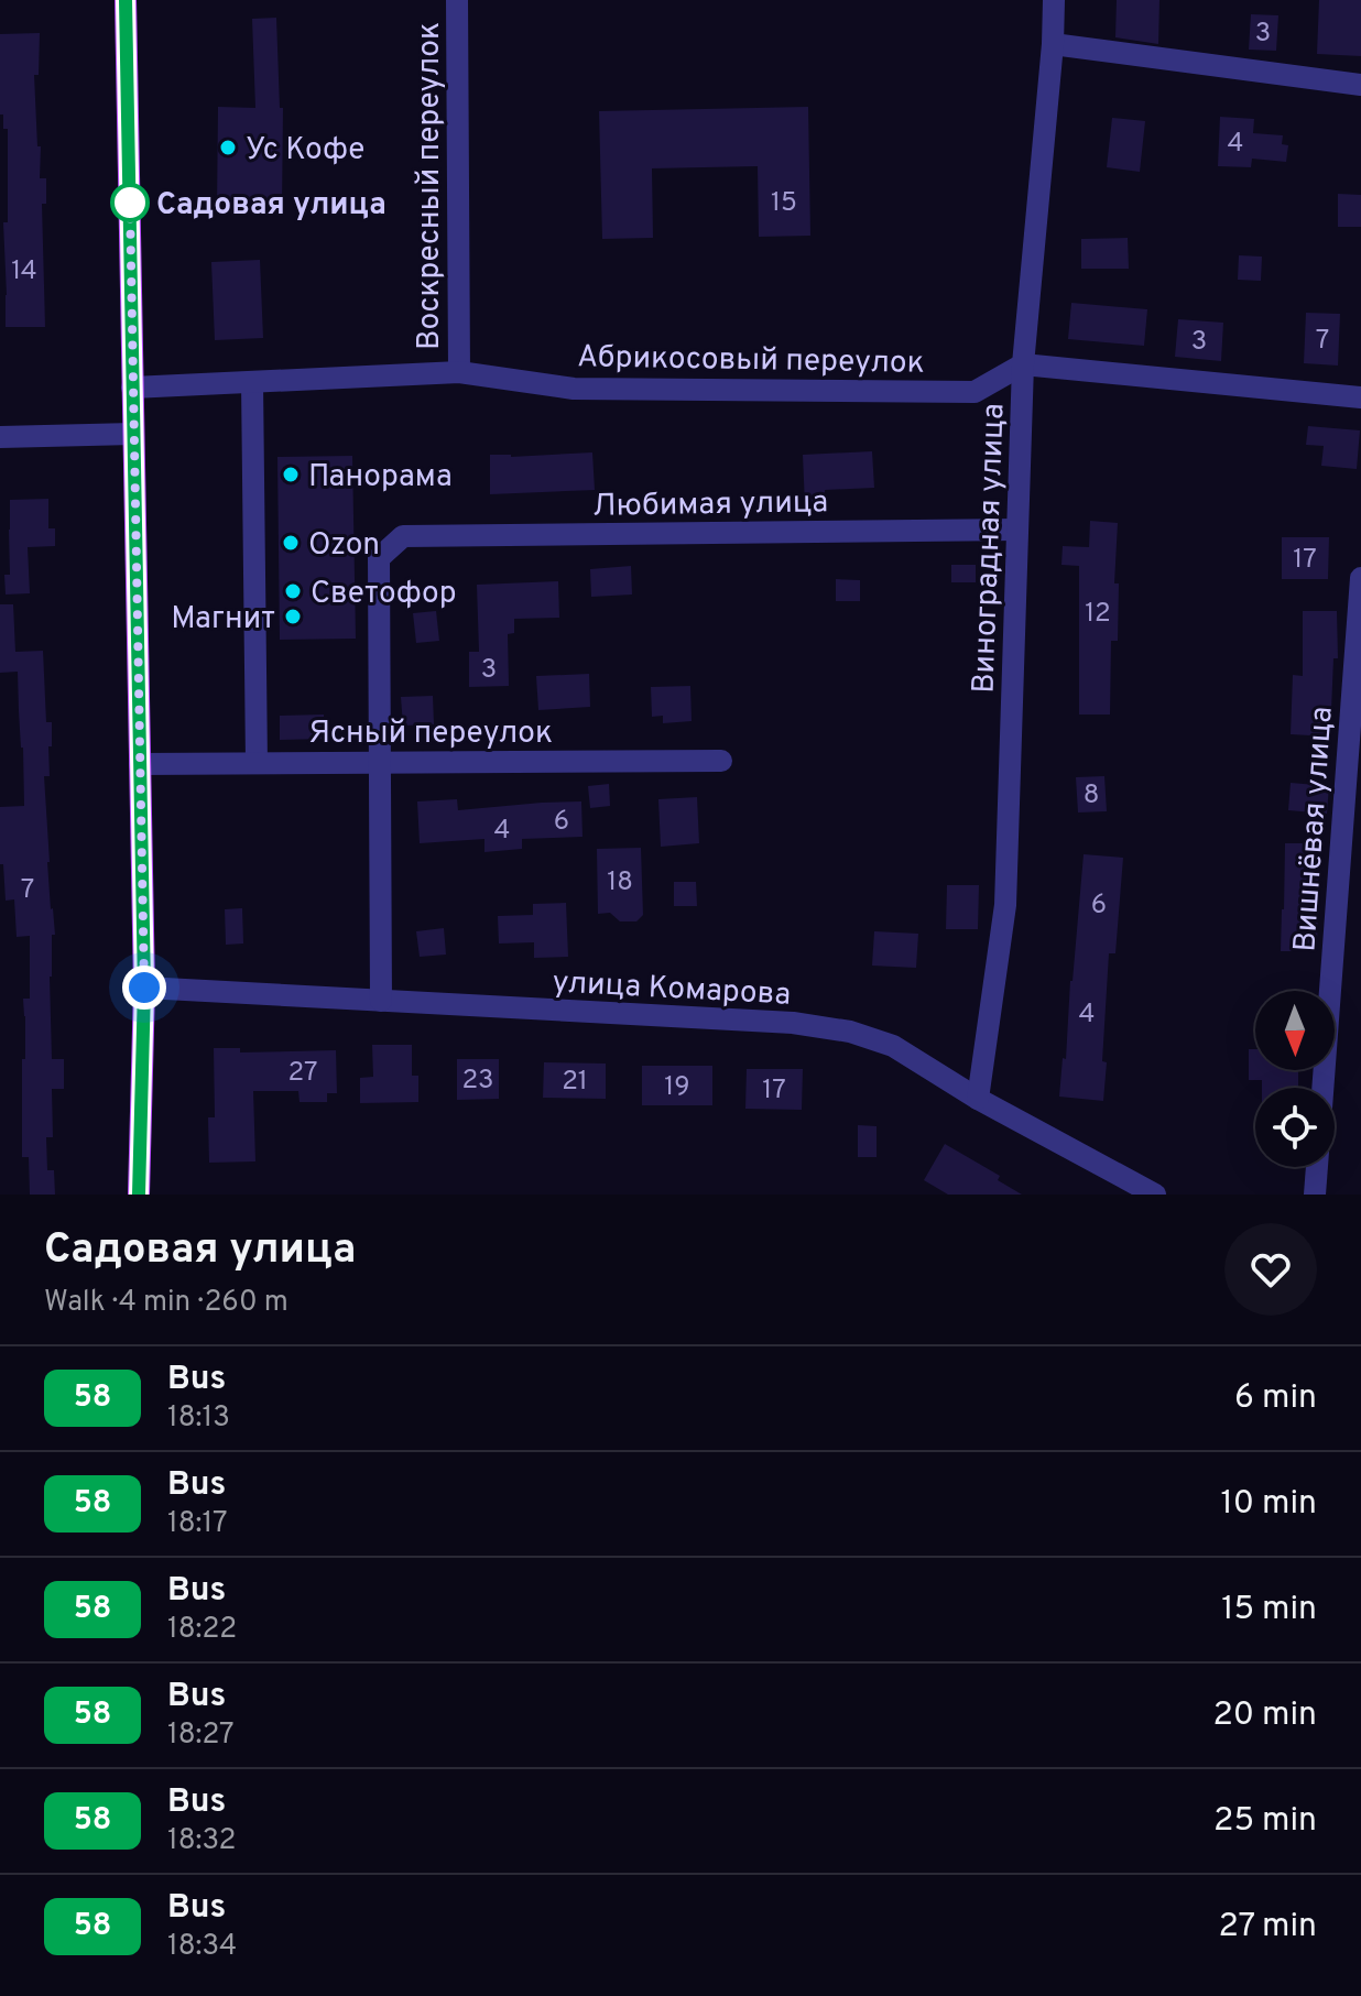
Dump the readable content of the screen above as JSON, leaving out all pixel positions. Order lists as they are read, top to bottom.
{
  "streets": {
    "street": [
      "Воскресный переулок",
      "Абрикосовый переулок",
      "Любимая улица",
      "Виноградная улица",
      "Ясный переулок",
      "Вишнёвая улица",
      "улица Комарова"
    ]
  },
  "crossings": [
    ["Воскресный переулок", "Абрикосовый переулок"],
    ["Абрикосовый переулок", "Виноградная улица"],
    ["Любимая улица", "Виноградная улица"],
    ["Любимая улица", "Ясный переулок"],
    ["Виноградная улица", "улица Комарова"]
  ],
  "places": [
    "Ус Кофе",
    "Садовая улица",
    "Панорама",
    "Ozon",
    "Светофор",
    "Магнит"
  ],
  "lines": ["bus line 58"],
  "house_numbers": [
    "3",
    "4",
    "15",
    "14",
    "7",
    "3",
    "17",
    "12",
    "3",
    "8",
    "6",
    "4",
    "18",
    "7",
    "6",
    "4",
    "27",
    "23",
    "21",
    "19",
    "17"
  ],
  "north": "bottom",
  "page": {
    "heading": ["Садовая улица", "Walk · 4 min · 260 m"],
    "list": [
      {
        "mark": "58",
        "name": "Bus",
        "note": "18:13",
        "value": "6 min"
      },
      {
        "mark": "58",
        "name": "Bus",
        "note": "18:17",
        "value": "10 min"
      },
      {
        "mark": "58",
        "name": "Bus",
        "note": "18:22",
        "value": "15 min"
      },
      {
        "mark": "58",
        "name": "Bus",
        "note": "18:27",
        "value": "20 min"
      },
      {
        "mark": "58",
        "name": "Bus",
        "note": "18:32",
        "value": "25 min"
      },
      {
        "mark": "58",
        "name": "Bus",
        "note": "18:34",
        "value": "27 min"
      }
    ]
  }
}
